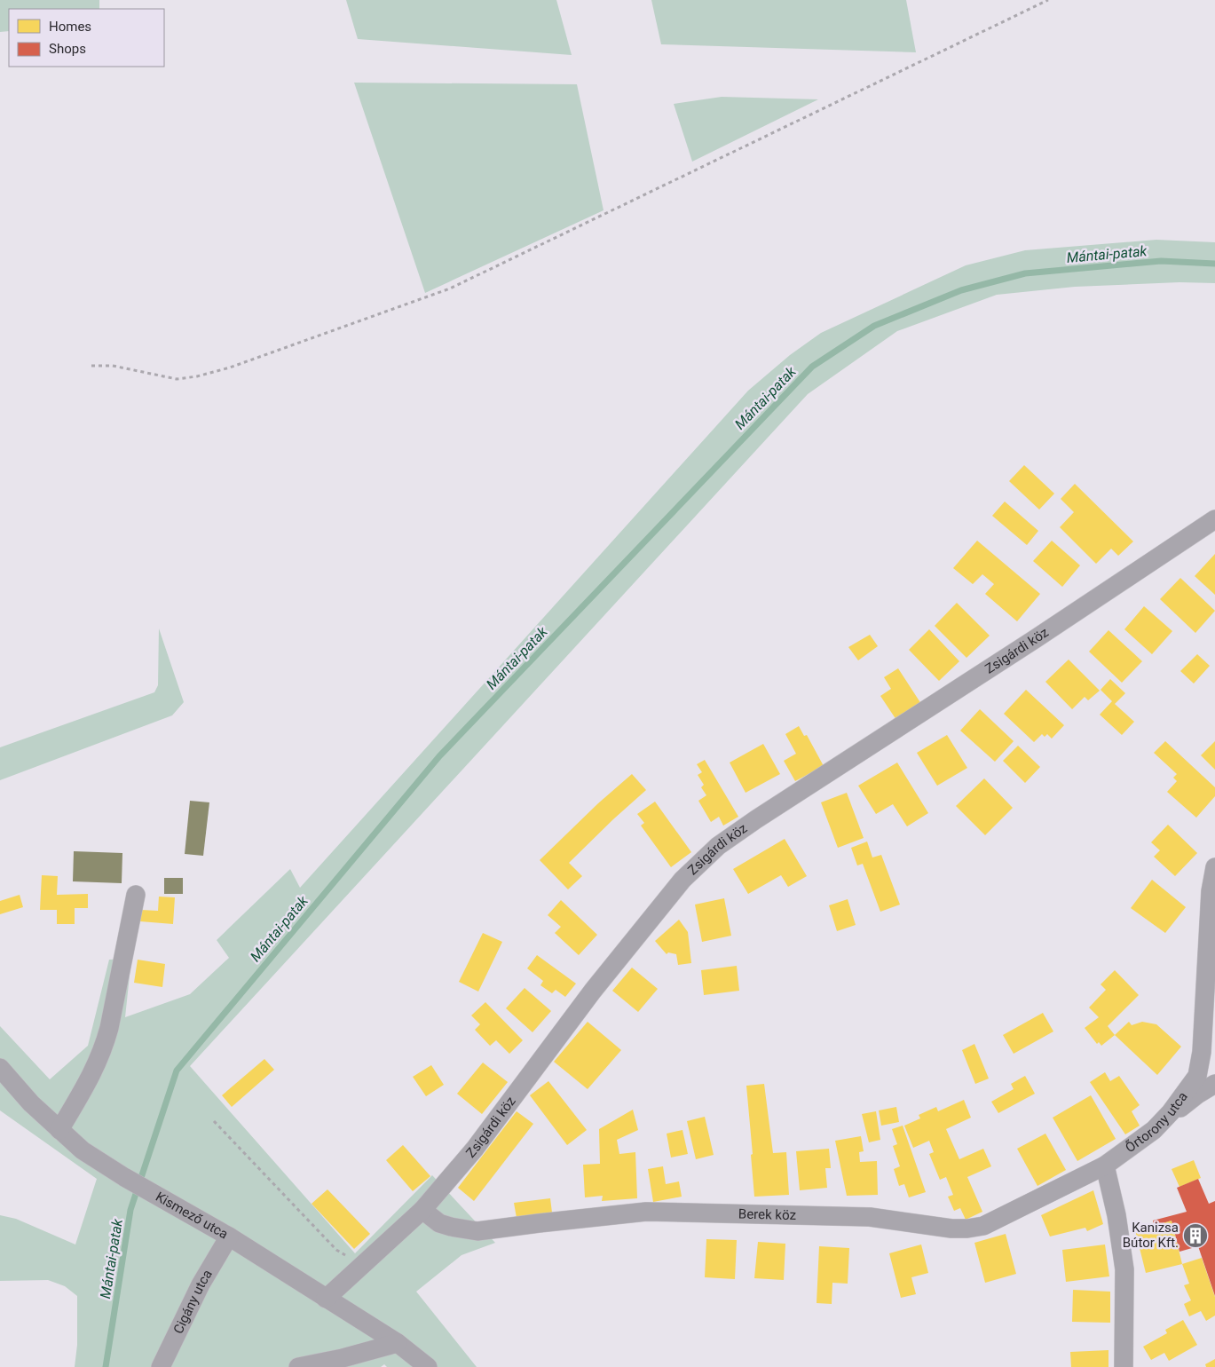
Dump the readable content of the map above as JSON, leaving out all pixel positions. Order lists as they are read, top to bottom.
{
  "streets": {
    "street": [
      "Zsigárdi köz",
      "Őrtorony utca",
      "Kismező utca",
      "Berek köz",
      "Cigány utca"
    ]
  },
  "crossings": [
    ["Zsigárdi köz", "Kismező utca"],
    ["Zsigárdi köz", "Berek köz"],
    ["Őrtorony utca", "Berek köz"],
    ["Kismező utca", "Cigány utca"]
  ],
  "water": ["Mántai-patak"],
  "places": {
    "building": ["Kanizsa Bútor Kft."]
  },
  "legend": ["Homes", "Shops"]
}
